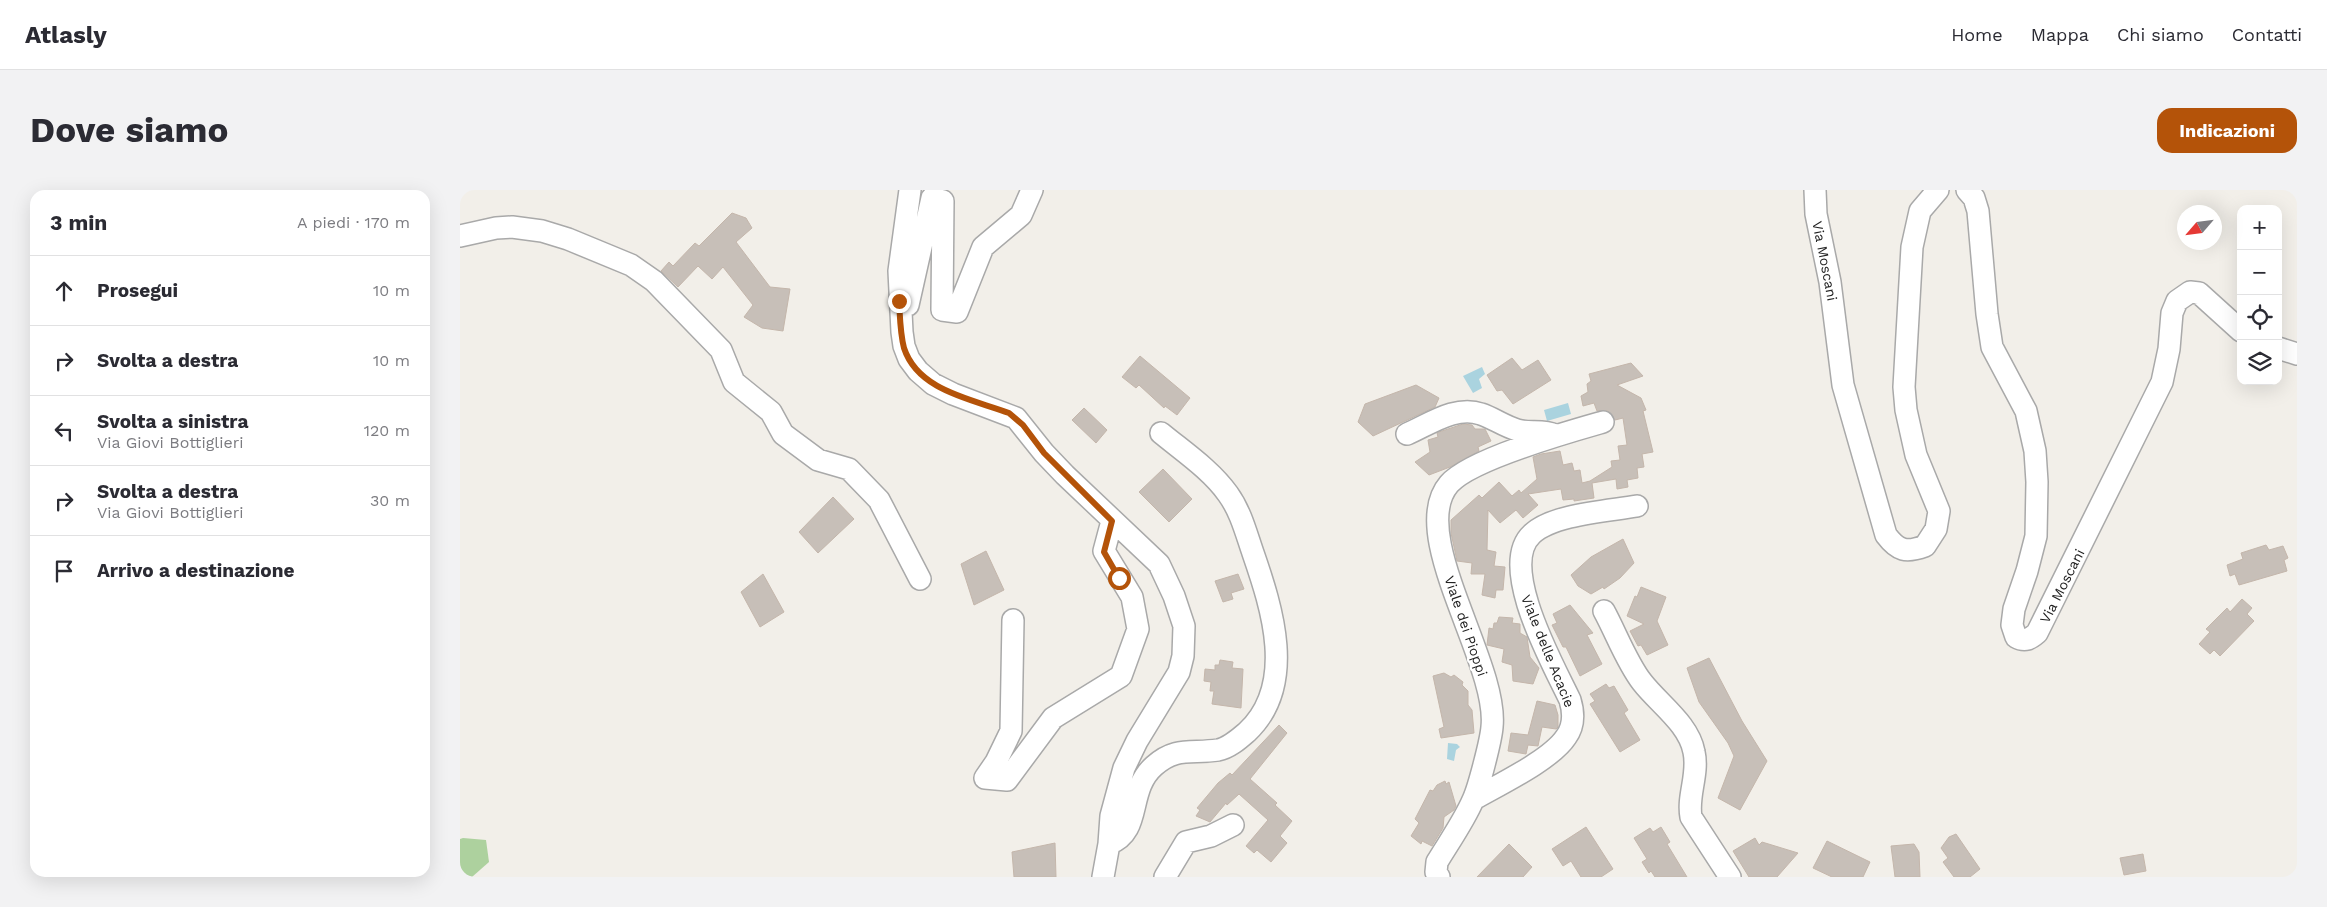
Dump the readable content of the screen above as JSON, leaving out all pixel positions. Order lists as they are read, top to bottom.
{
  "streets": {
    "street": ["Via Moscani", "Viale dei Pioppi", "Viale delle Acacie"]
  },
  "crossings": [
    ["Viale dei Pioppi", "Viale delle Acacie"]
  ],
  "north": "bottom left",
  "page": {
    "header": "Atlasly",
    "nav": [
      "Home",
      "Mappa",
      "Chi siamo",
      "Contatti"
    ],
    "buttons": "Indicazioni",
    "title": "Dove siamo",
    "heading": ["3 min", "A piedi · 170 m"],
    "map_buttons": ["+", "−"],
    "list": [
      ["Prosegui", "10 m"],
      ["Svolta a destra", "10 m"],
      ["Svolta a sinistra", "Via Giovi Bottiglieri", "120 m"],
      ["Svolta a destra", "Via Giovi Bottiglieri", "30 m"],
      "Arrivo a destinazione"
    ]
  }
}
